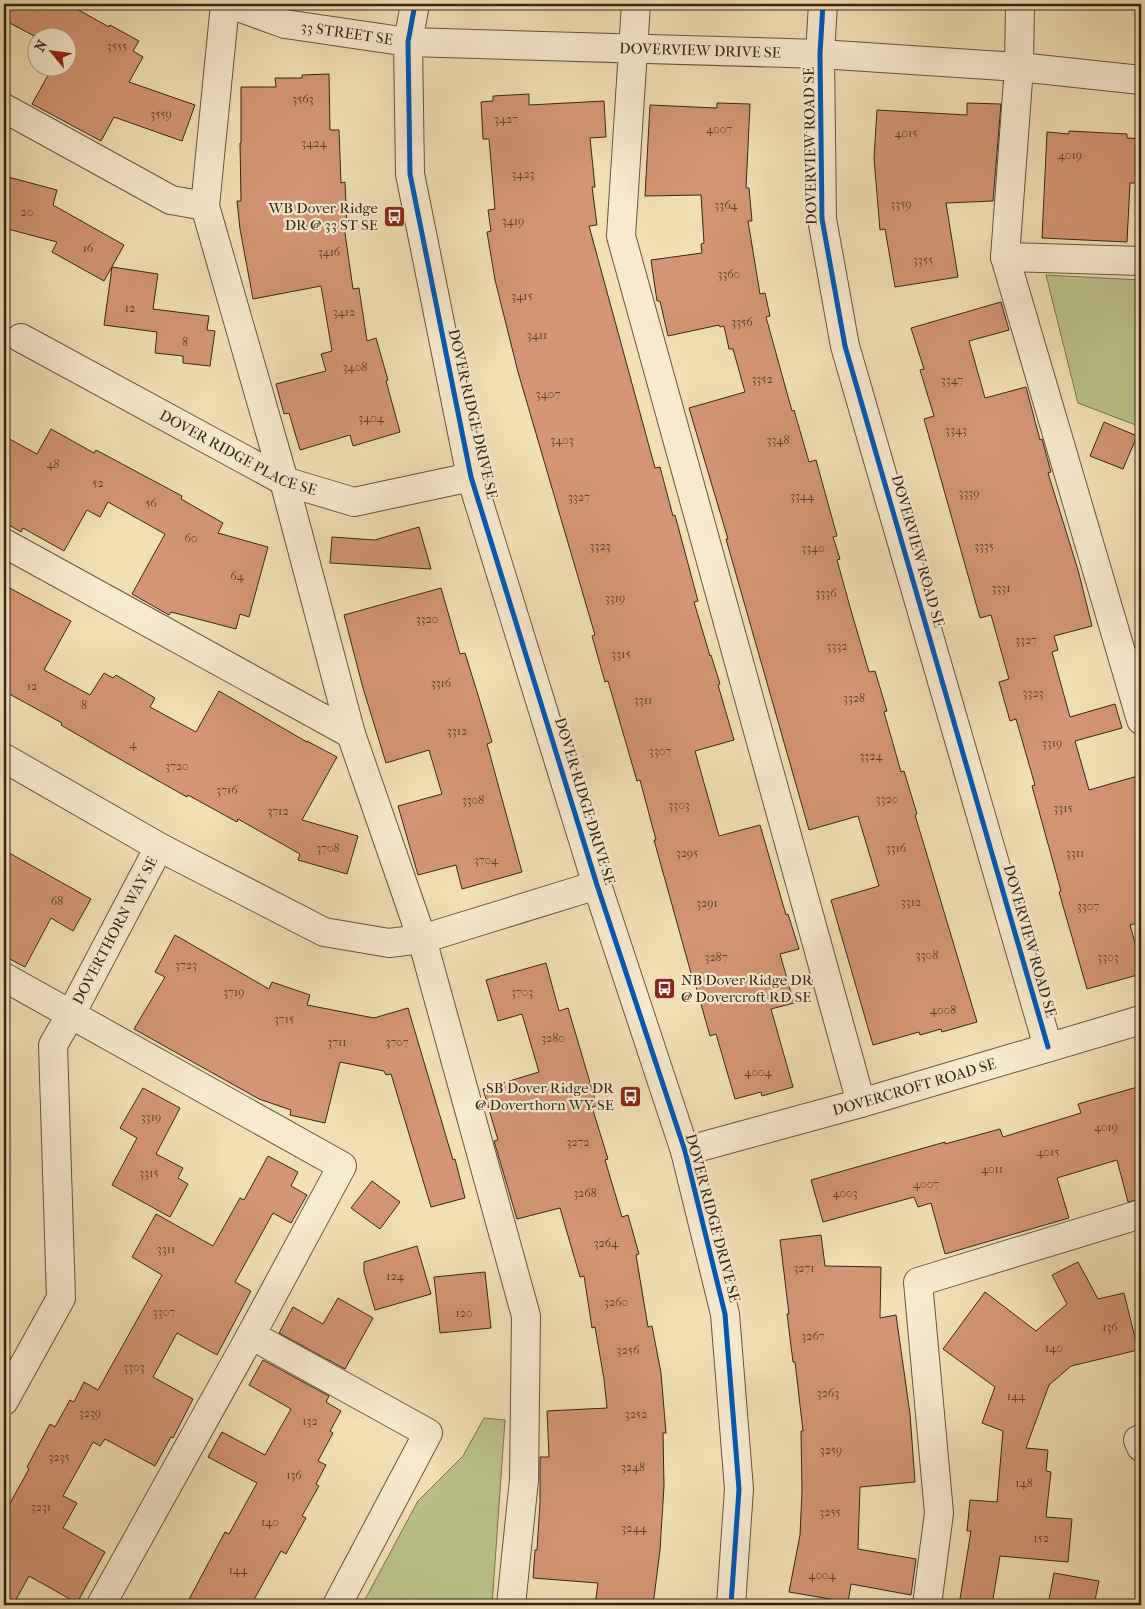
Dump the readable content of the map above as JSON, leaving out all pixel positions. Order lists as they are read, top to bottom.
{
  "streets": {
    "street": [
      "33 STREET SE",
      "DOVERVIEW DRIVE SE",
      "DOVERVIEW ROAD SE",
      "DOVER RIDGE DRIVE SE",
      "DOVER RIDGE PLACE SE",
      "DOVERTHORN WAY SE",
      "DOVERCROFT ROAD SE"
    ]
  },
  "crossings": [
    ["33 STREET SE", "DOVERVIEW DRIVE SE"],
    ["33 STREET SE", "DOVER RIDGE DRIVE SE"],
    ["DOVERVIEW DRIVE SE", "DOVERVIEW ROAD SE"],
    ["DOVERVIEW DRIVE SE", "DOVER RIDGE DRIVE SE"],
    ["DOVERVIEW ROAD SE", "DOVERCROFT ROAD SE"],
    ["DOVER RIDGE DRIVE SE", "DOVER RIDGE PLACE SE"],
    ["DOVER RIDGE DRIVE SE", "DOVERTHORN WAY SE"],
    ["DOVER RIDGE DRIVE SE", "DOVERCROFT ROAD SE"]
  ],
  "places": {
    "bus stop": ["WB Dover Ridge DR @ 33 ST SE", "NB Dover Ridge DR @ Dovercroft RD SE", "SB Dover Ridge DR @ Doverthorn WY SE"]
  },
  "house_numbers": [
    "3555",
    "3563",
    "3559",
    "3427",
    "4007",
    "4015",
    "3424",
    "4019",
    "3423",
    "3359",
    "3364",
    "20",
    "3419",
    "16",
    "3416",
    "3355",
    "3360",
    "3415",
    "12",
    "3412",
    "3356",
    "3411",
    "8",
    "3408",
    "3352",
    "3347",
    "3407",
    "3404",
    "3343",
    "3403",
    "3348",
    "48",
    "52",
    "3339",
    "3344",
    "3327",
    "56",
    "60",
    "3323",
    "3335",
    "3340",
    "64",
    "3331",
    "3336",
    "3319",
    "3320",
    "3327",
    "3332",
    "3315",
    "3316",
    "12",
    "3323",
    "3328",
    "3311",
    "8",
    "3312",
    "3319",
    "4",
    "3307",
    "3324",
    "3720",
    "3716",
    "3320",
    "3308",
    "3303",
    "3315",
    "3712",
    "3708",
    "3316",
    "3295",
    "3311",
    "3704",
    "68",
    "3312",
    "3291",
    "3307",
    "3308",
    "3287",
    "3303",
    "3723",
    "3719",
    "3703",
    "4008",
    "3715",
    "3280",
    "3711",
    "3707",
    "4004",
    "3319",
    "4019",
    "3272",
    "4015",
    "4011",
    "3315",
    "4007",
    "3268",
    "4003",
    "3264",
    "3311",
    "3271",
    "124",
    "3260",
    "3307",
    "120",
    "136",
    "3267",
    "140",
    "3256",
    "3303",
    "3263",
    "144",
    "3239",
    "3252",
    "132",
    "3259",
    "3235",
    "3248",
    "136",
    "148",
    "3231",
    "3255",
    "140",
    "3244",
    "152",
    "144",
    "4004"
  ],
  "north": "top left"
}
